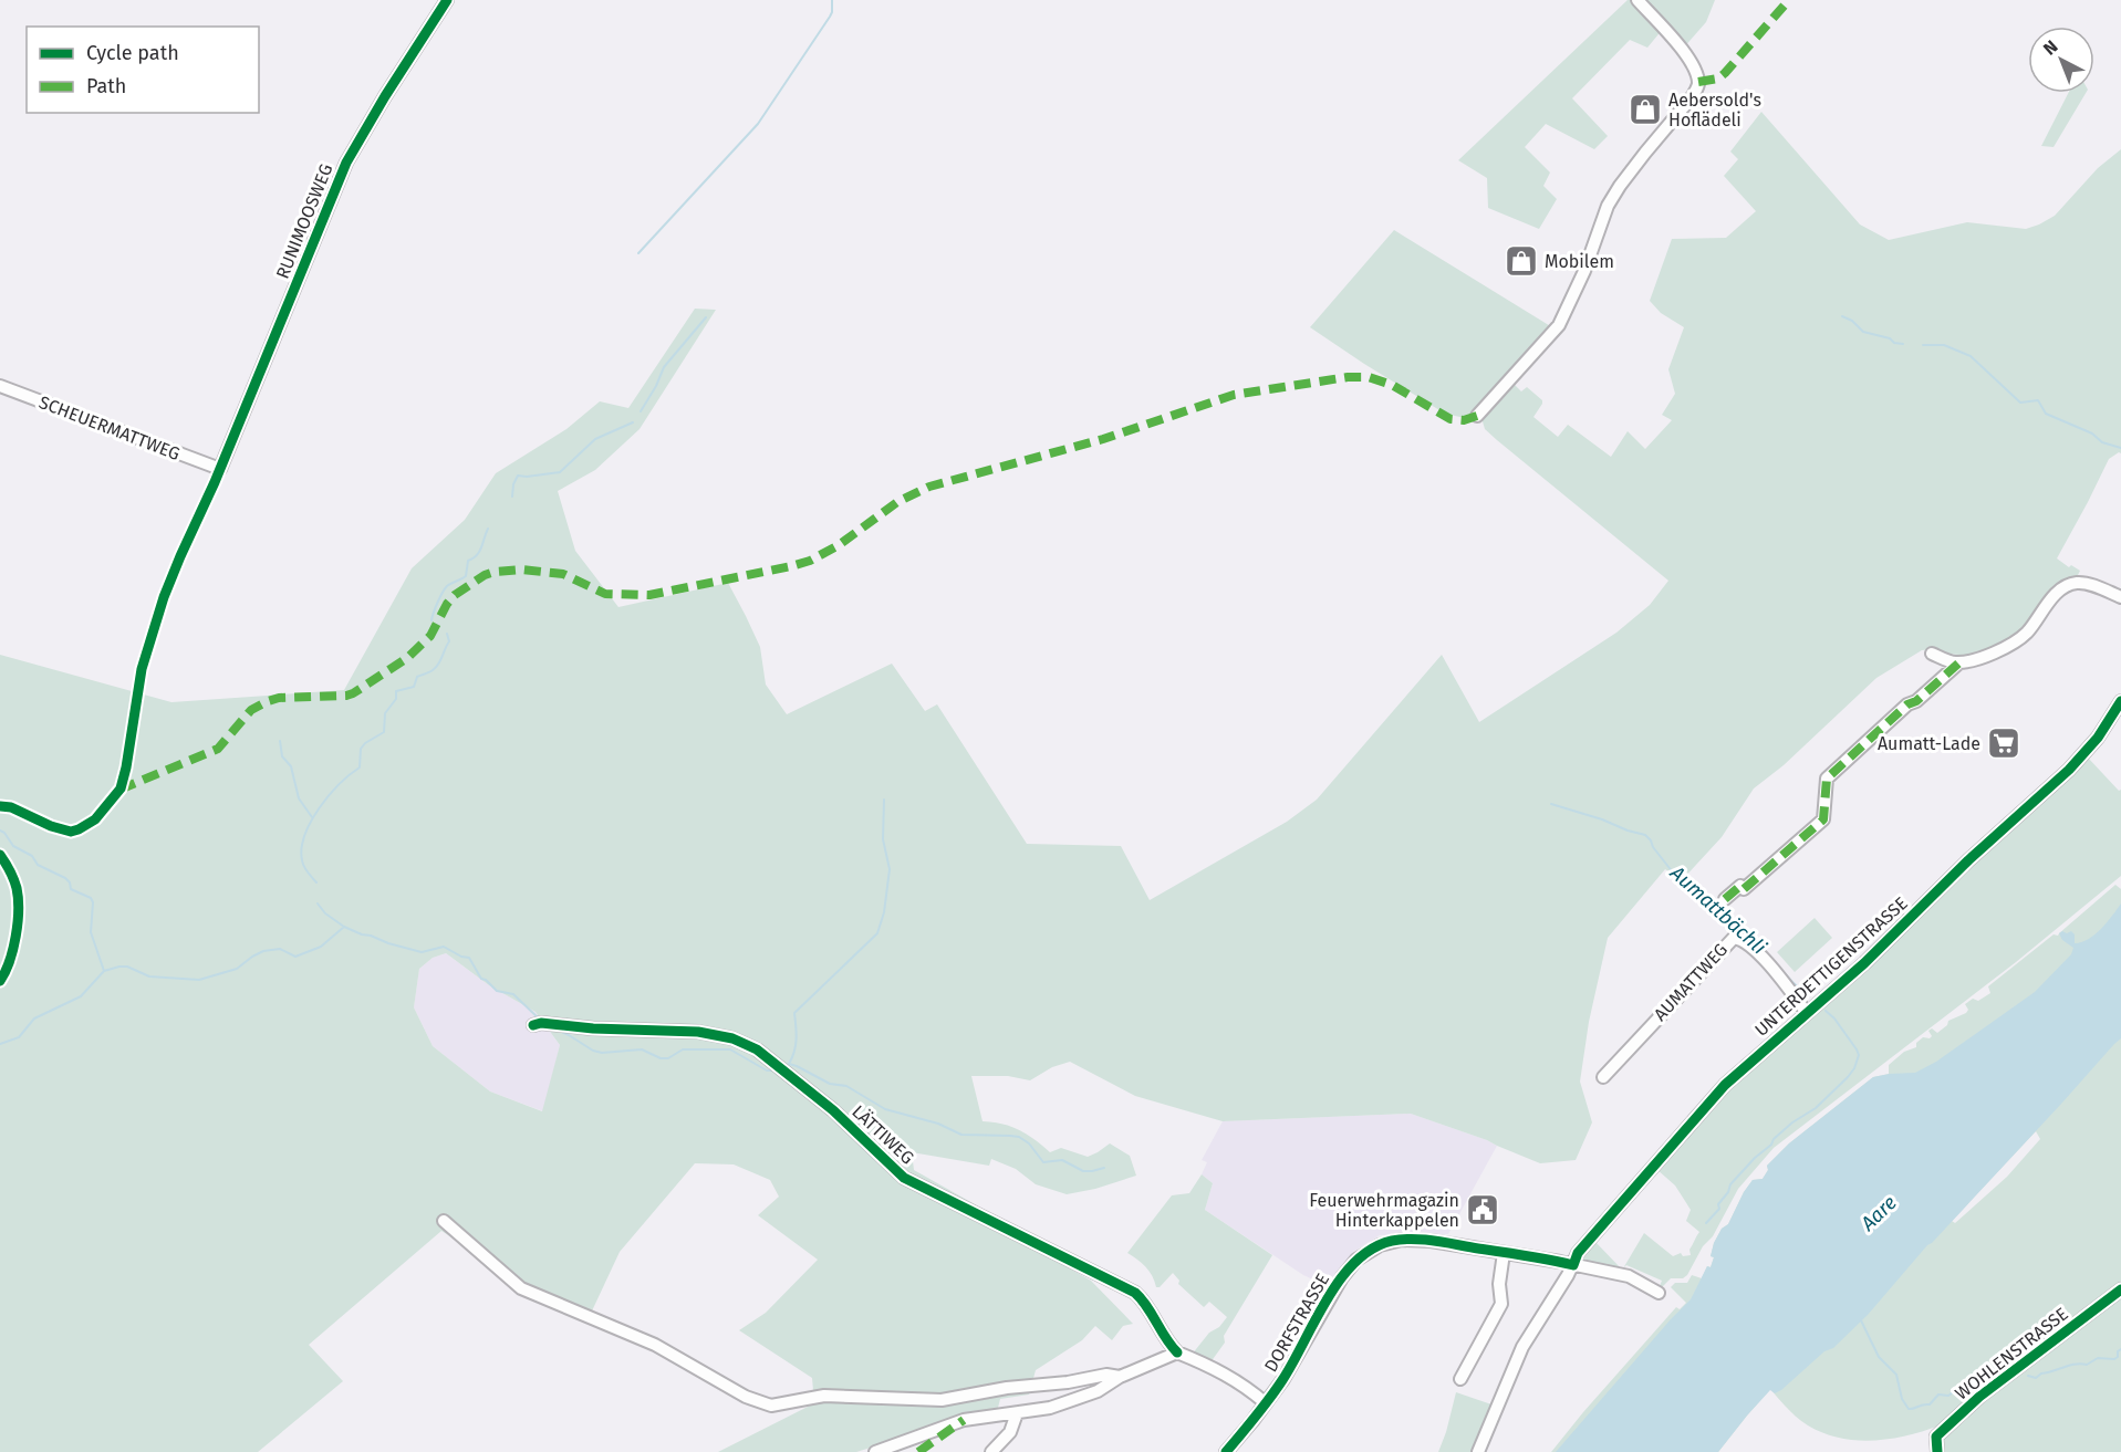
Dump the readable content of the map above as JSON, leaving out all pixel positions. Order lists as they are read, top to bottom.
{
  "streets": {
    "street": [
      "RUNIMOOSWEG",
      "SCHEUERMATTWEG",
      "UNTERDETTIGENSTRASSE",
      "AUMATTWEG",
      "LÄTTIWEG",
      "DORFSTRASSE",
      "WOHLENSTRASSE"
    ]
  },
  "crossings": [
    ["RUNIMOOSWEG", "SCHEUERMATTWEG"],
    ["UNTERDETTIGENSTRASSE", "AUMATTWEG"],
    ["UNTERDETTIGENSTRASSE", "DORFSTRASSE"]
  ],
  "water": ["Aumattbächli", "Aare"],
  "places": {
    "shop": ["Aebersold's Hoflädeli", "Mobilem"],
    "supermarket": ["Aumatt-Lade"],
    "public building": ["Feuerwehrmagazin Hinterkappelen"]
  },
  "legend": ["Cycle path", "Path"],
  "north": "top left"
}
